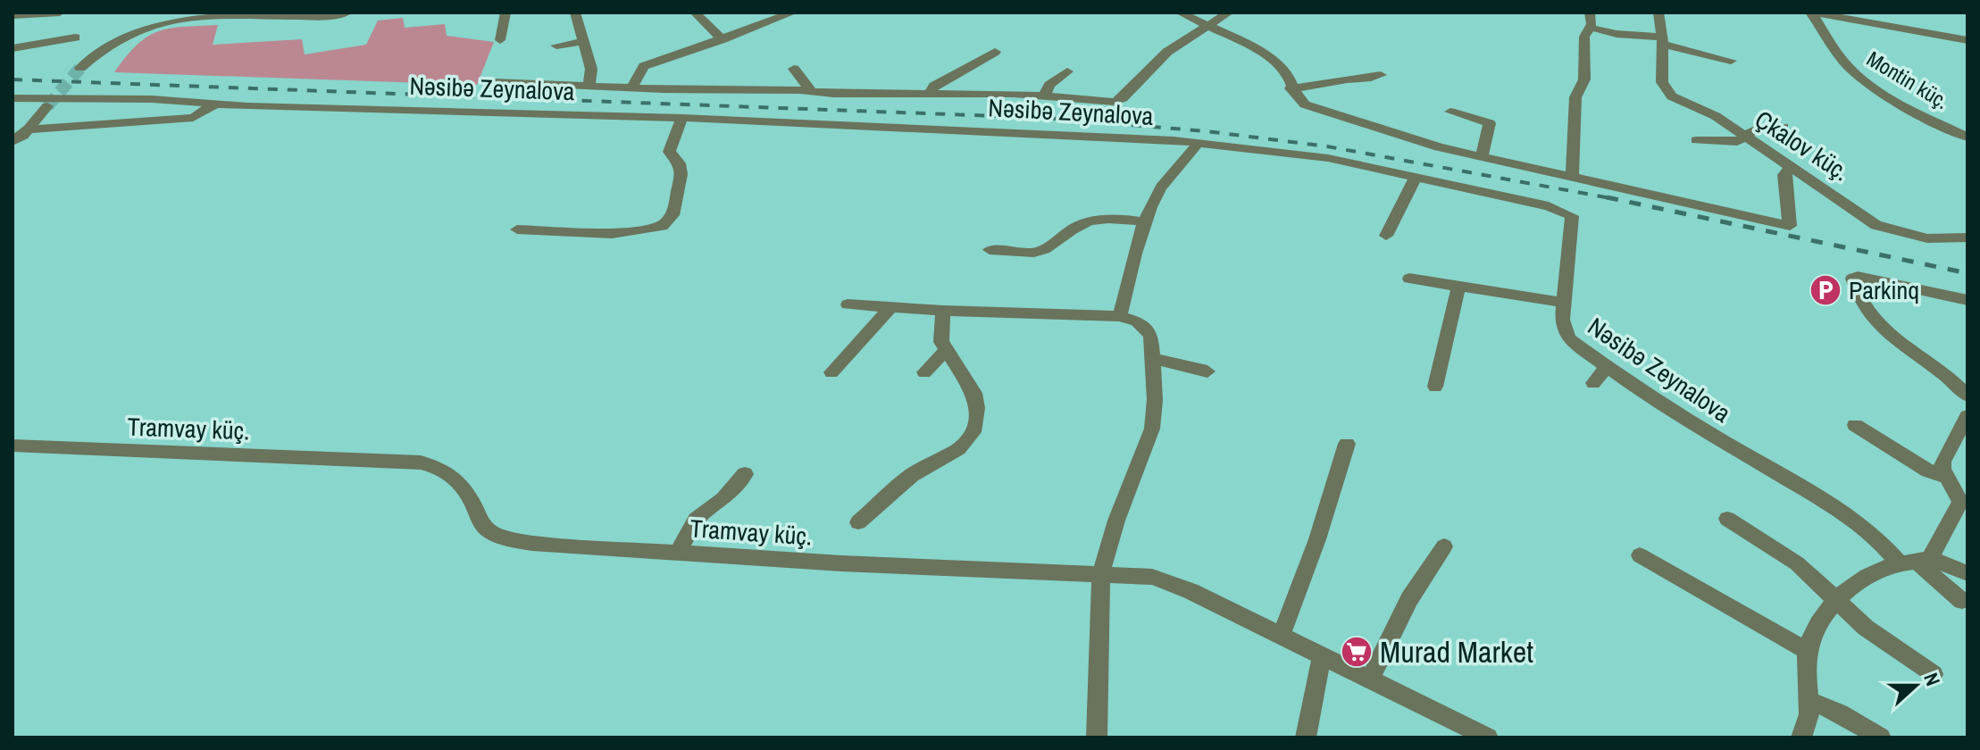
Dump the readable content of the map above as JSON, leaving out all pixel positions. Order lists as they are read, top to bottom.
{
  "streets": {
    "street": [
      "Montin küç.",
      "Nəsibə Zeynalova",
      "Çkalov küç.",
      "Tramvay küç."
    ]
  },
  "places": {
    "parking": ["Parkinq"],
    "supermarket": ["Murad Market"]
  },
  "north": "right"
}
